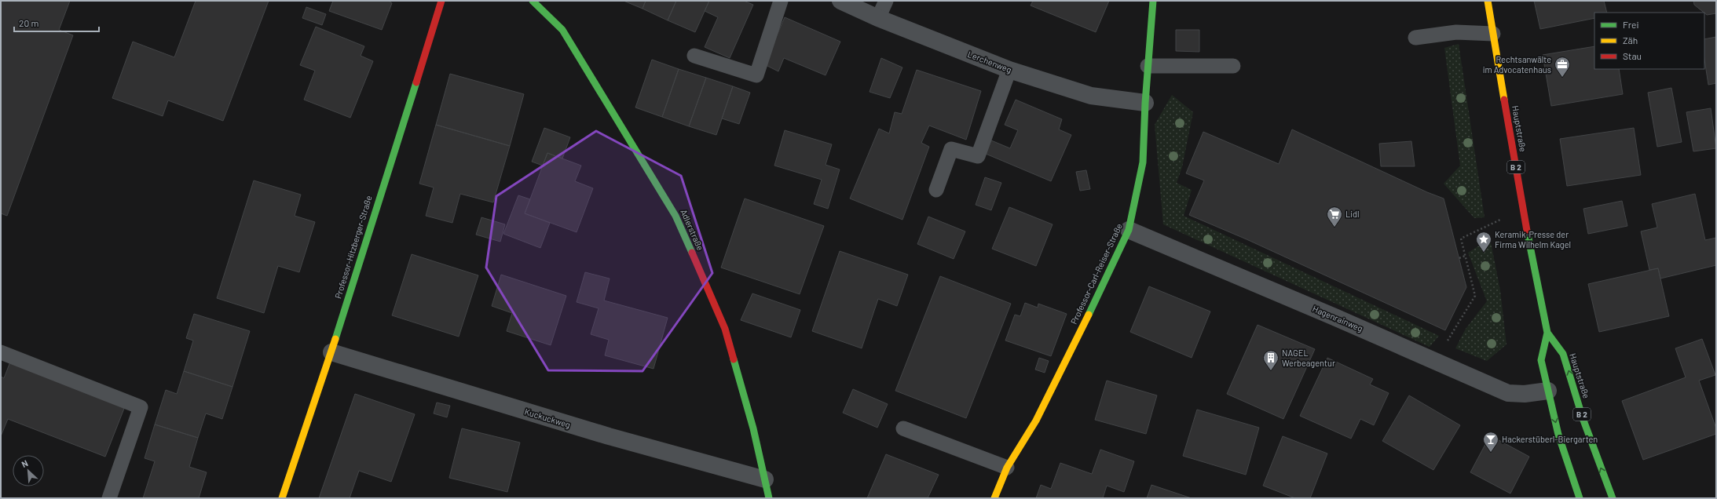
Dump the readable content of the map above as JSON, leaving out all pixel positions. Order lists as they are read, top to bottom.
{
  "streets": {
    "street": [
      "Lerchenweg",
      "Hauptstraße",
      "B 2",
      "Adlerstraße",
      "Professor-Hitzberger-Straße",
      "Professor-Carl-Reiser-Straße",
      "Hagenrainweg",
      "Kuckuckweg"
    ]
  },
  "crossings": [
    ["Lerchenweg", "Professor-Carl-Reiser-Straße"],
    ["Hauptstraße", "Hagenrainweg"],
    ["Adlerstraße", "Kuckuckweg"],
    ["Professor-Hitzberger-Straße", "Kuckuckweg"],
    ["Professor-Carl-Reiser-Straße", "Hagenrainweg"]
  ],
  "places": {
    "office": ["Rechtsanwälte im Advocatenhaus"],
    "supermarket": ["Lidl"],
    "place": ["Keramik-Presse der Firma Wilhelm Kagel"],
    "building": ["NAGEL Werbeagentur"],
    "bar": ["Hackerstüberl-Biergarten"]
  },
  "legend": ["Frei", "Zäh", "Stau"],
  "scale_bar": "20 m",
  "north": "top left"
}
